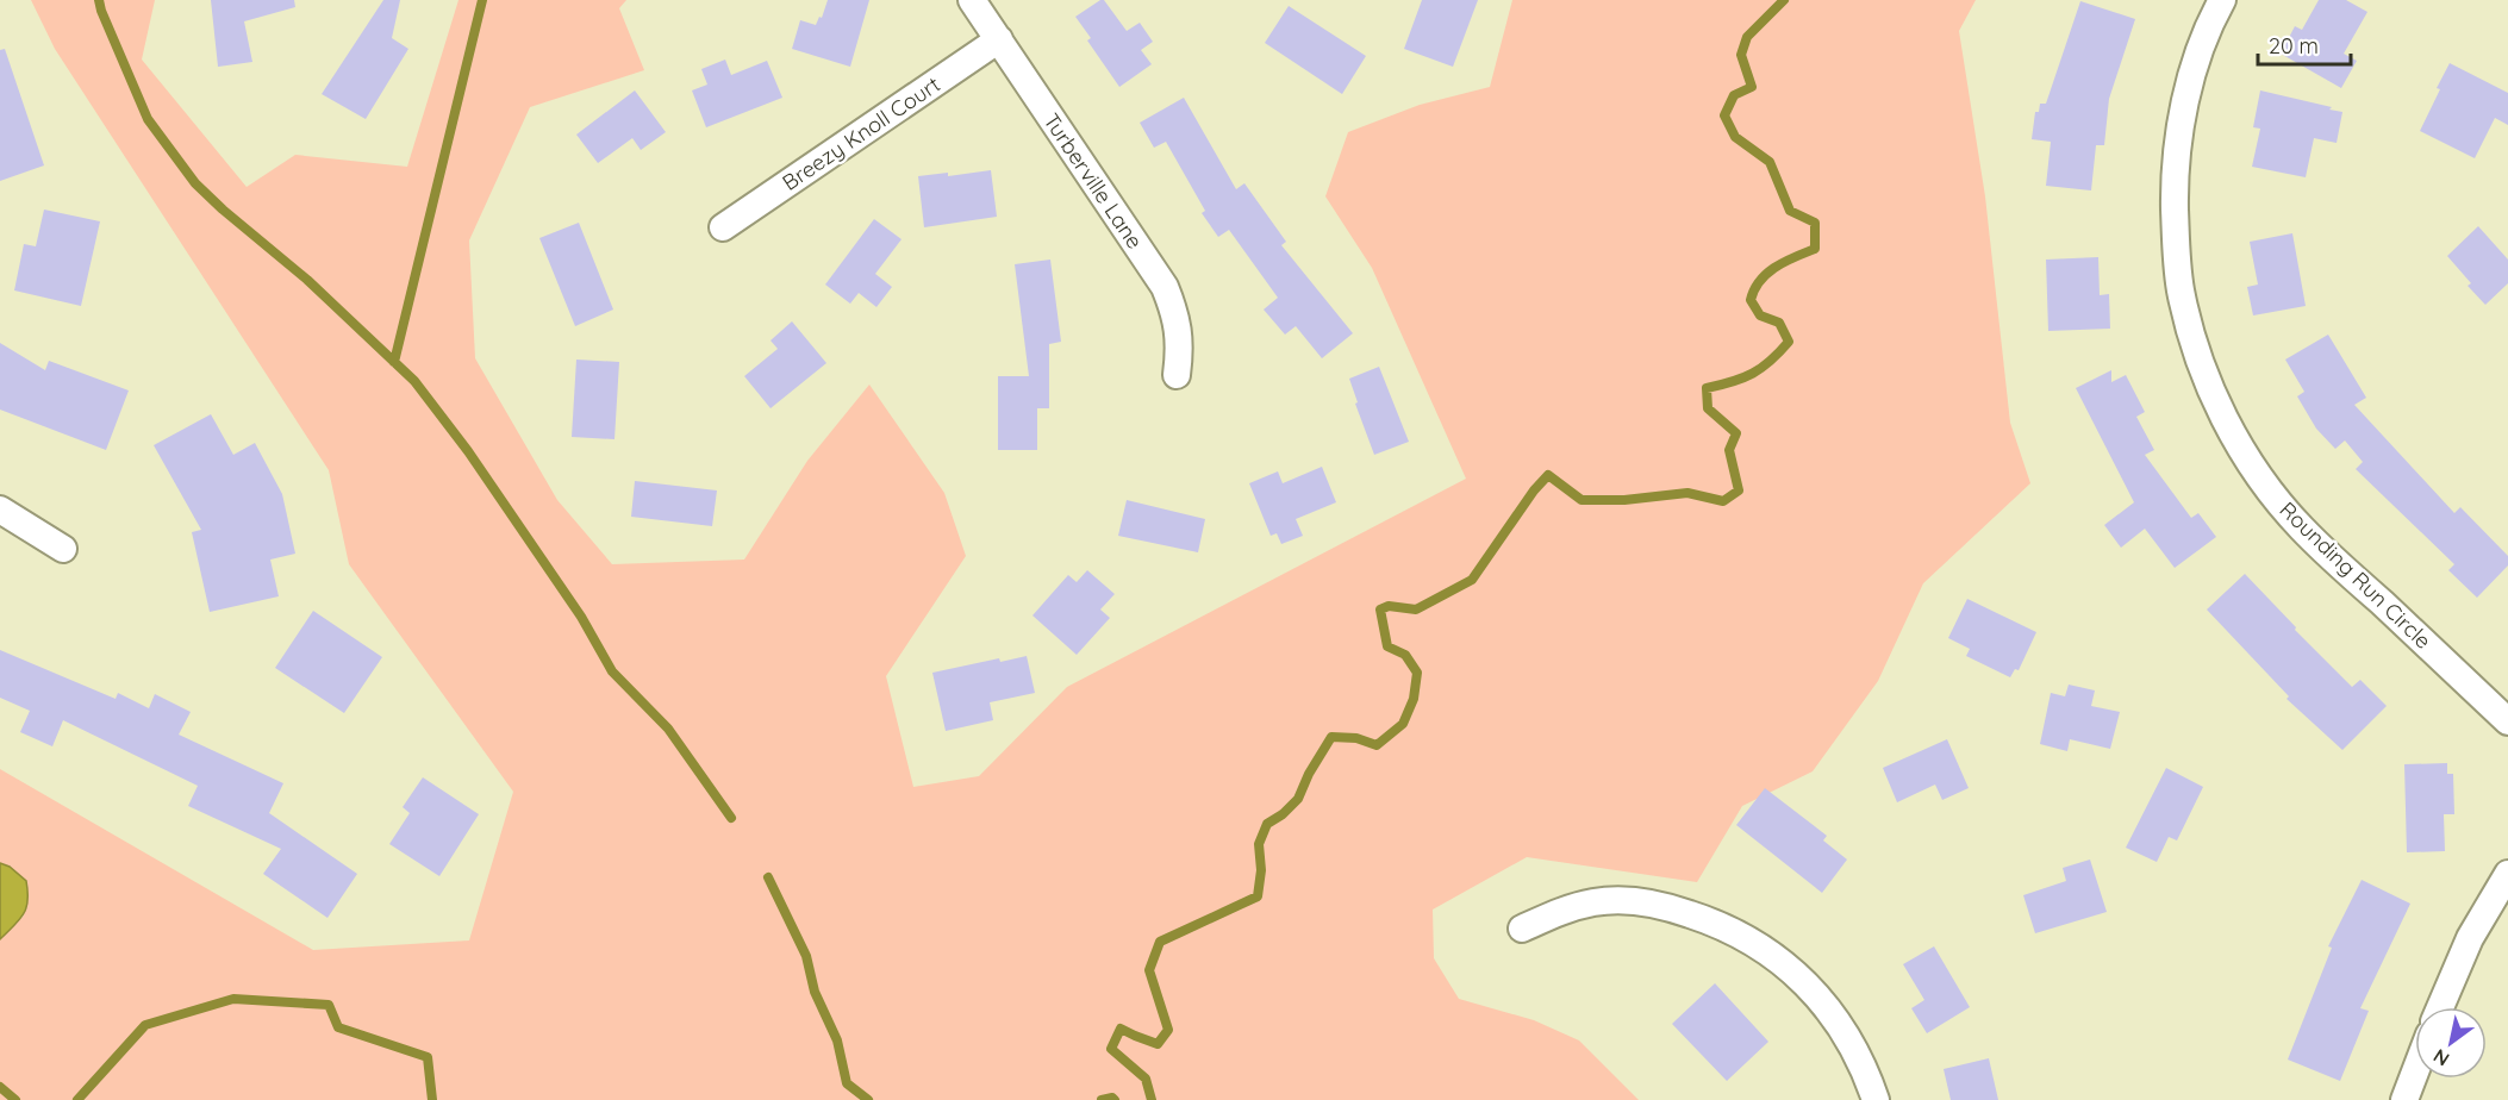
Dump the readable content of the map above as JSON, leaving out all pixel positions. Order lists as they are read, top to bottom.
{
  "streets": {
    "street": ["Breezy Knoll Court", "Turberville Lane", "Rounding Run Circle"]
  },
  "crossings": [
    ["Breezy Knoll Court", "Turberville Lane"]
  ],
  "scale_bar": "20 m",
  "north": "bottom left"
}
